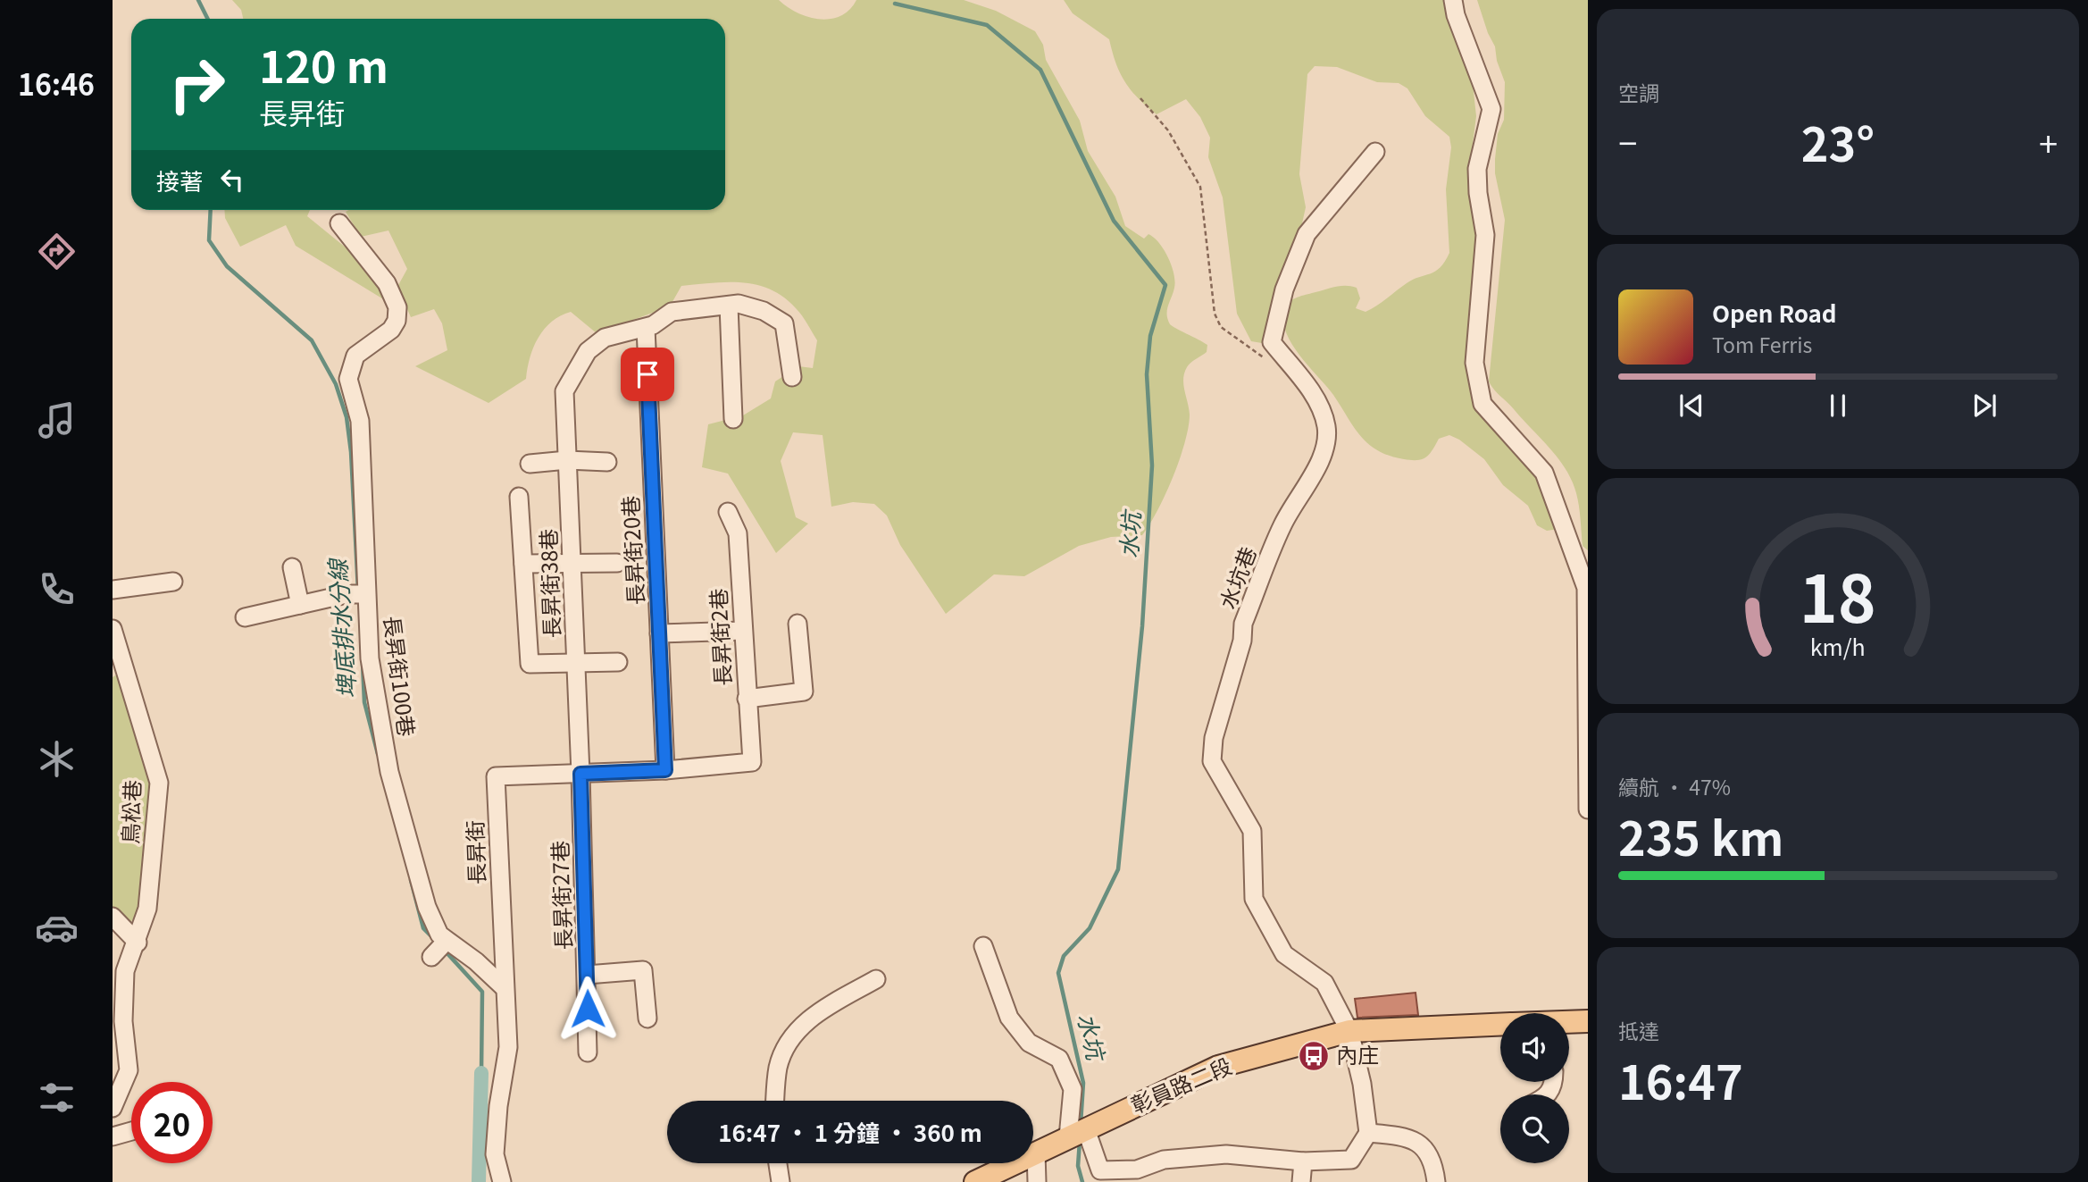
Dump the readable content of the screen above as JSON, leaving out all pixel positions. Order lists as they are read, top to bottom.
{
  "streets": {
    "main road": ["彰員路二段"],
    "street": [
      "長昇街20巷",
      "水坑巷",
      "長昇街38巷",
      "長昇街2巷",
      "長昇街100巷",
      "鳥松巷",
      "長昇街",
      "長昇街27巷"
    ]
  },
  "crossings": [
    ["長昇街20巷", "長昇街38巷"],
    ["長昇街20巷", "長昇街"],
    ["水坑巷", "彰員路二段"],
    ["長昇街38巷", "長昇街"],
    ["長昇街38巷", "長昇街27巷"],
    ["長昇街2巷", "長昇街"],
    ["長昇街100巷", "長昇街"],
    ["長昇街", "長昇街27巷"]
  ],
  "water": ["水坑", "埤底排水分線"],
  "places": {
    "bus stop": ["內庄"]
  },
  "page": {
    "tabs": "16:46",
    "tile": [
      "空調",
      ["續航 · 47%", "235 km"],
      ["抵達", "16:47"]
    ],
    "turn": ["120 m", "長昇街"],
    "heat": ["−", "23°", "+"],
    "then": "接著",
    "song": ["Open Road", "Tom Ferris"],
    "limit": "20",
    "trip": "16:47 · 1 分鐘 · 360 m",
    "gauge": ["18", "km/h"]
  }
}
